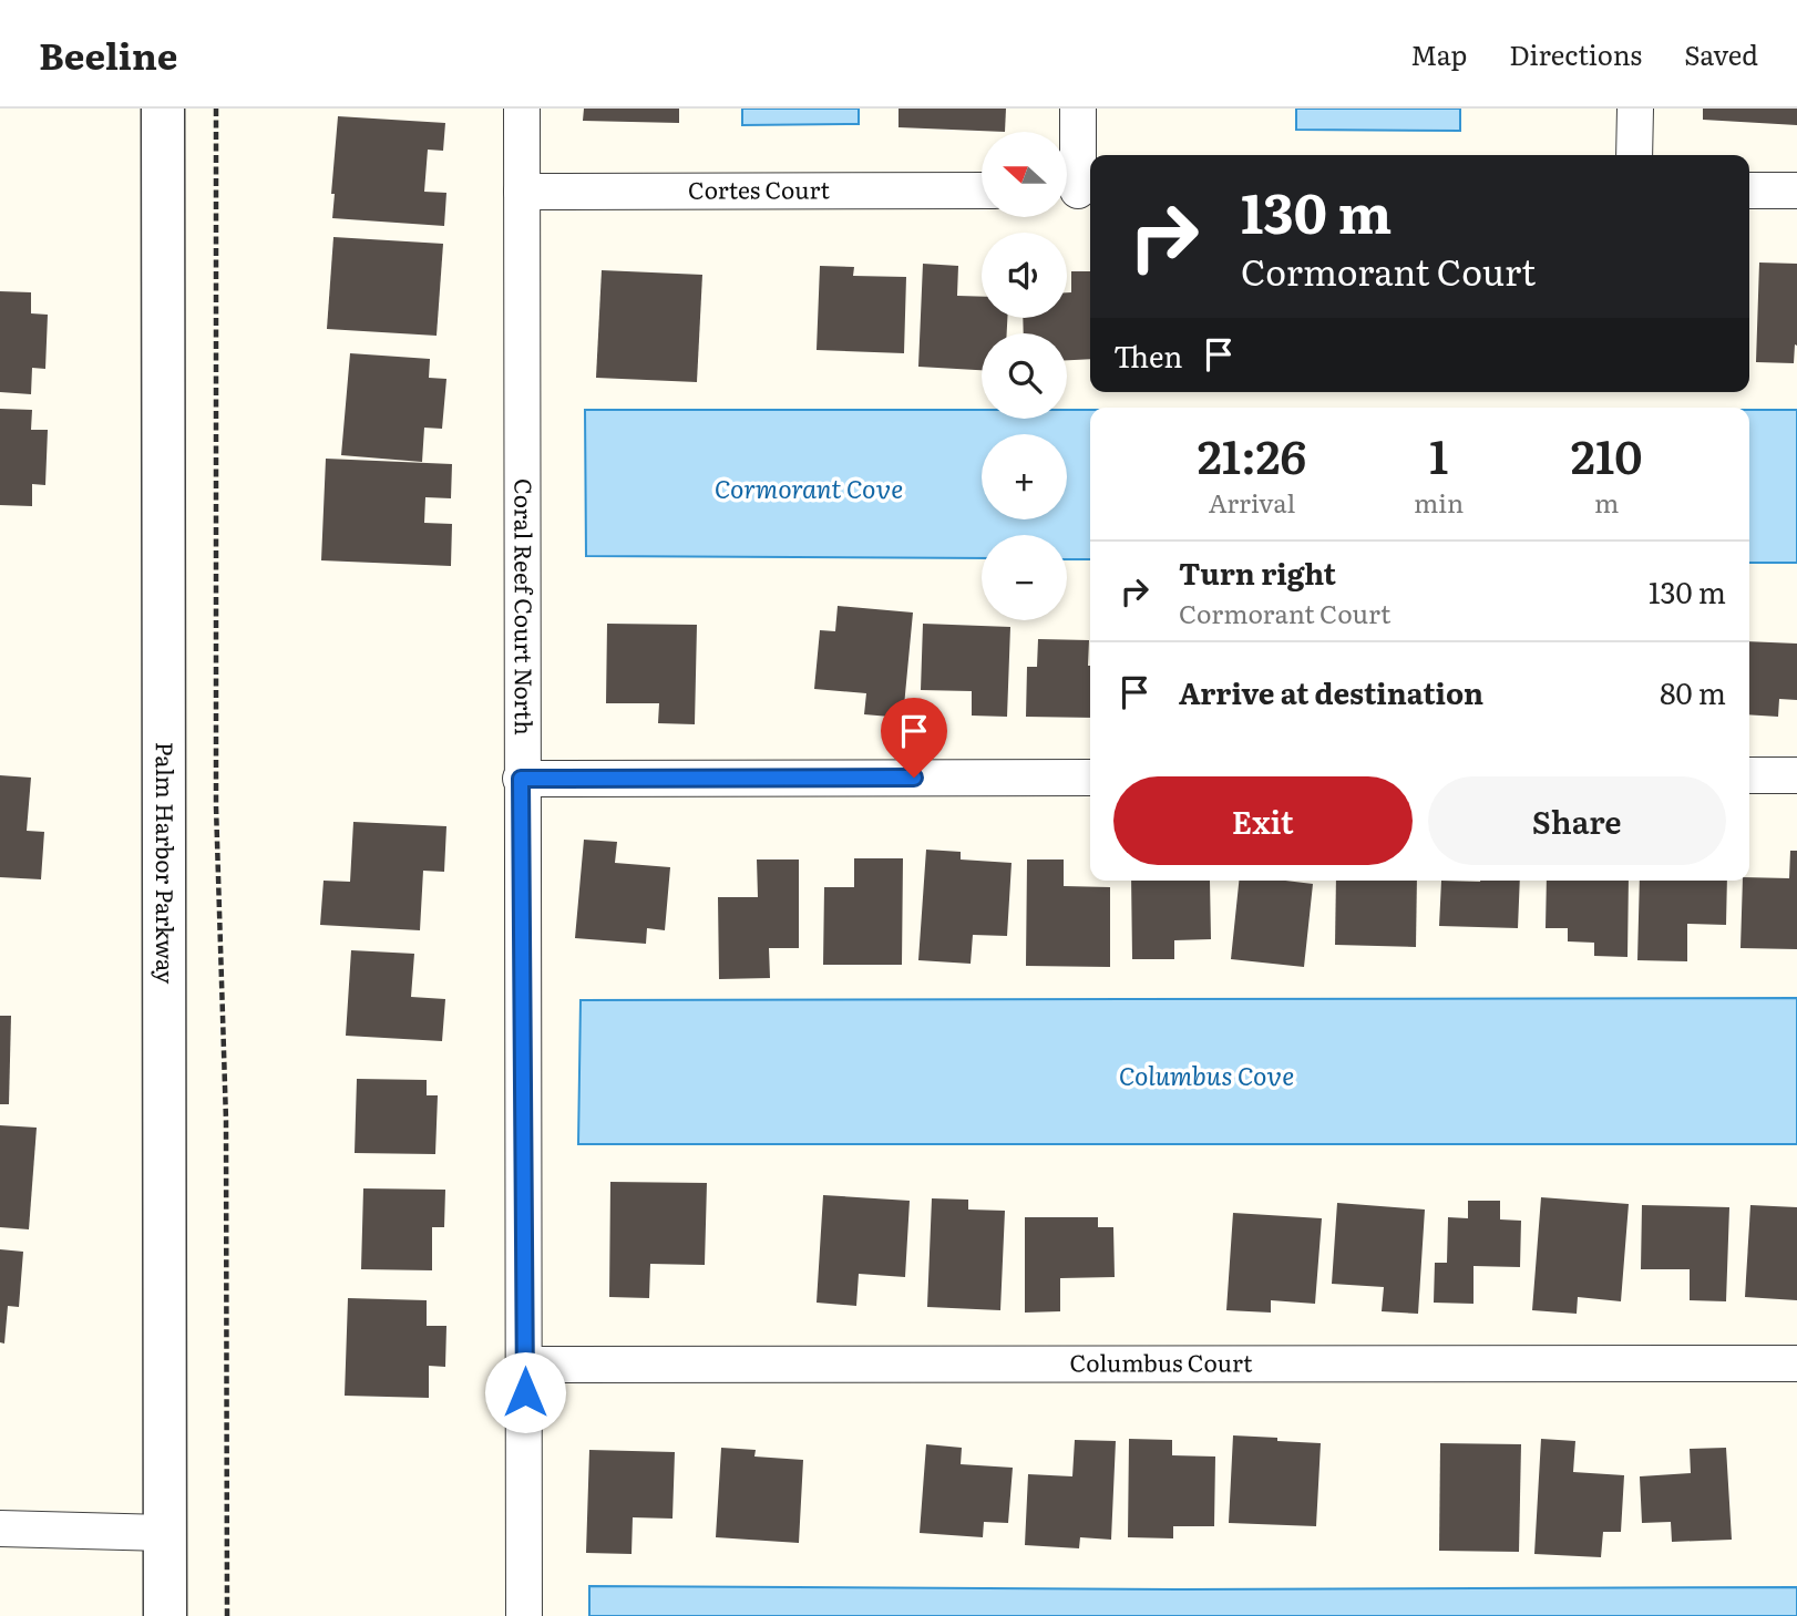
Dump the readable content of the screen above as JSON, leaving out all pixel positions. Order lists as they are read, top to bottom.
{
  "streets": {
    "street": [
      "Cortes Court",
      "Coral Reef Court North",
      "Palm Harbor Parkway",
      "Columbus Court"
    ]
  },
  "crossings": [
    ["Cortes Court", "Coral Reef Court North"],
    ["Coral Reef Court North", "Columbus Court"]
  ],
  "water": ["Cormorant Cove", "Columbus Cove"],
  "north": "left",
  "page": {
    "header": "Beeline",
    "nav": ["Map", "Directions", "Saved"],
    "map_buttons": ["+", "−"],
    "turn": ["130 m", "Cormorant Court"],
    "then": "Then",
    "eta": [
      "21:26",
      "Arrival",
      "1",
      "min",
      "210",
      "m"
    ],
    "list": [
      {
        "name": "Turn right",
        "note": "Cormorant Court",
        "value": "130 m"
      },
      {
        "name": "Arrive at destination",
        "value": "80 m"
      }
    ],
    "buttons": ["Exit", "Share"]
  }
}
